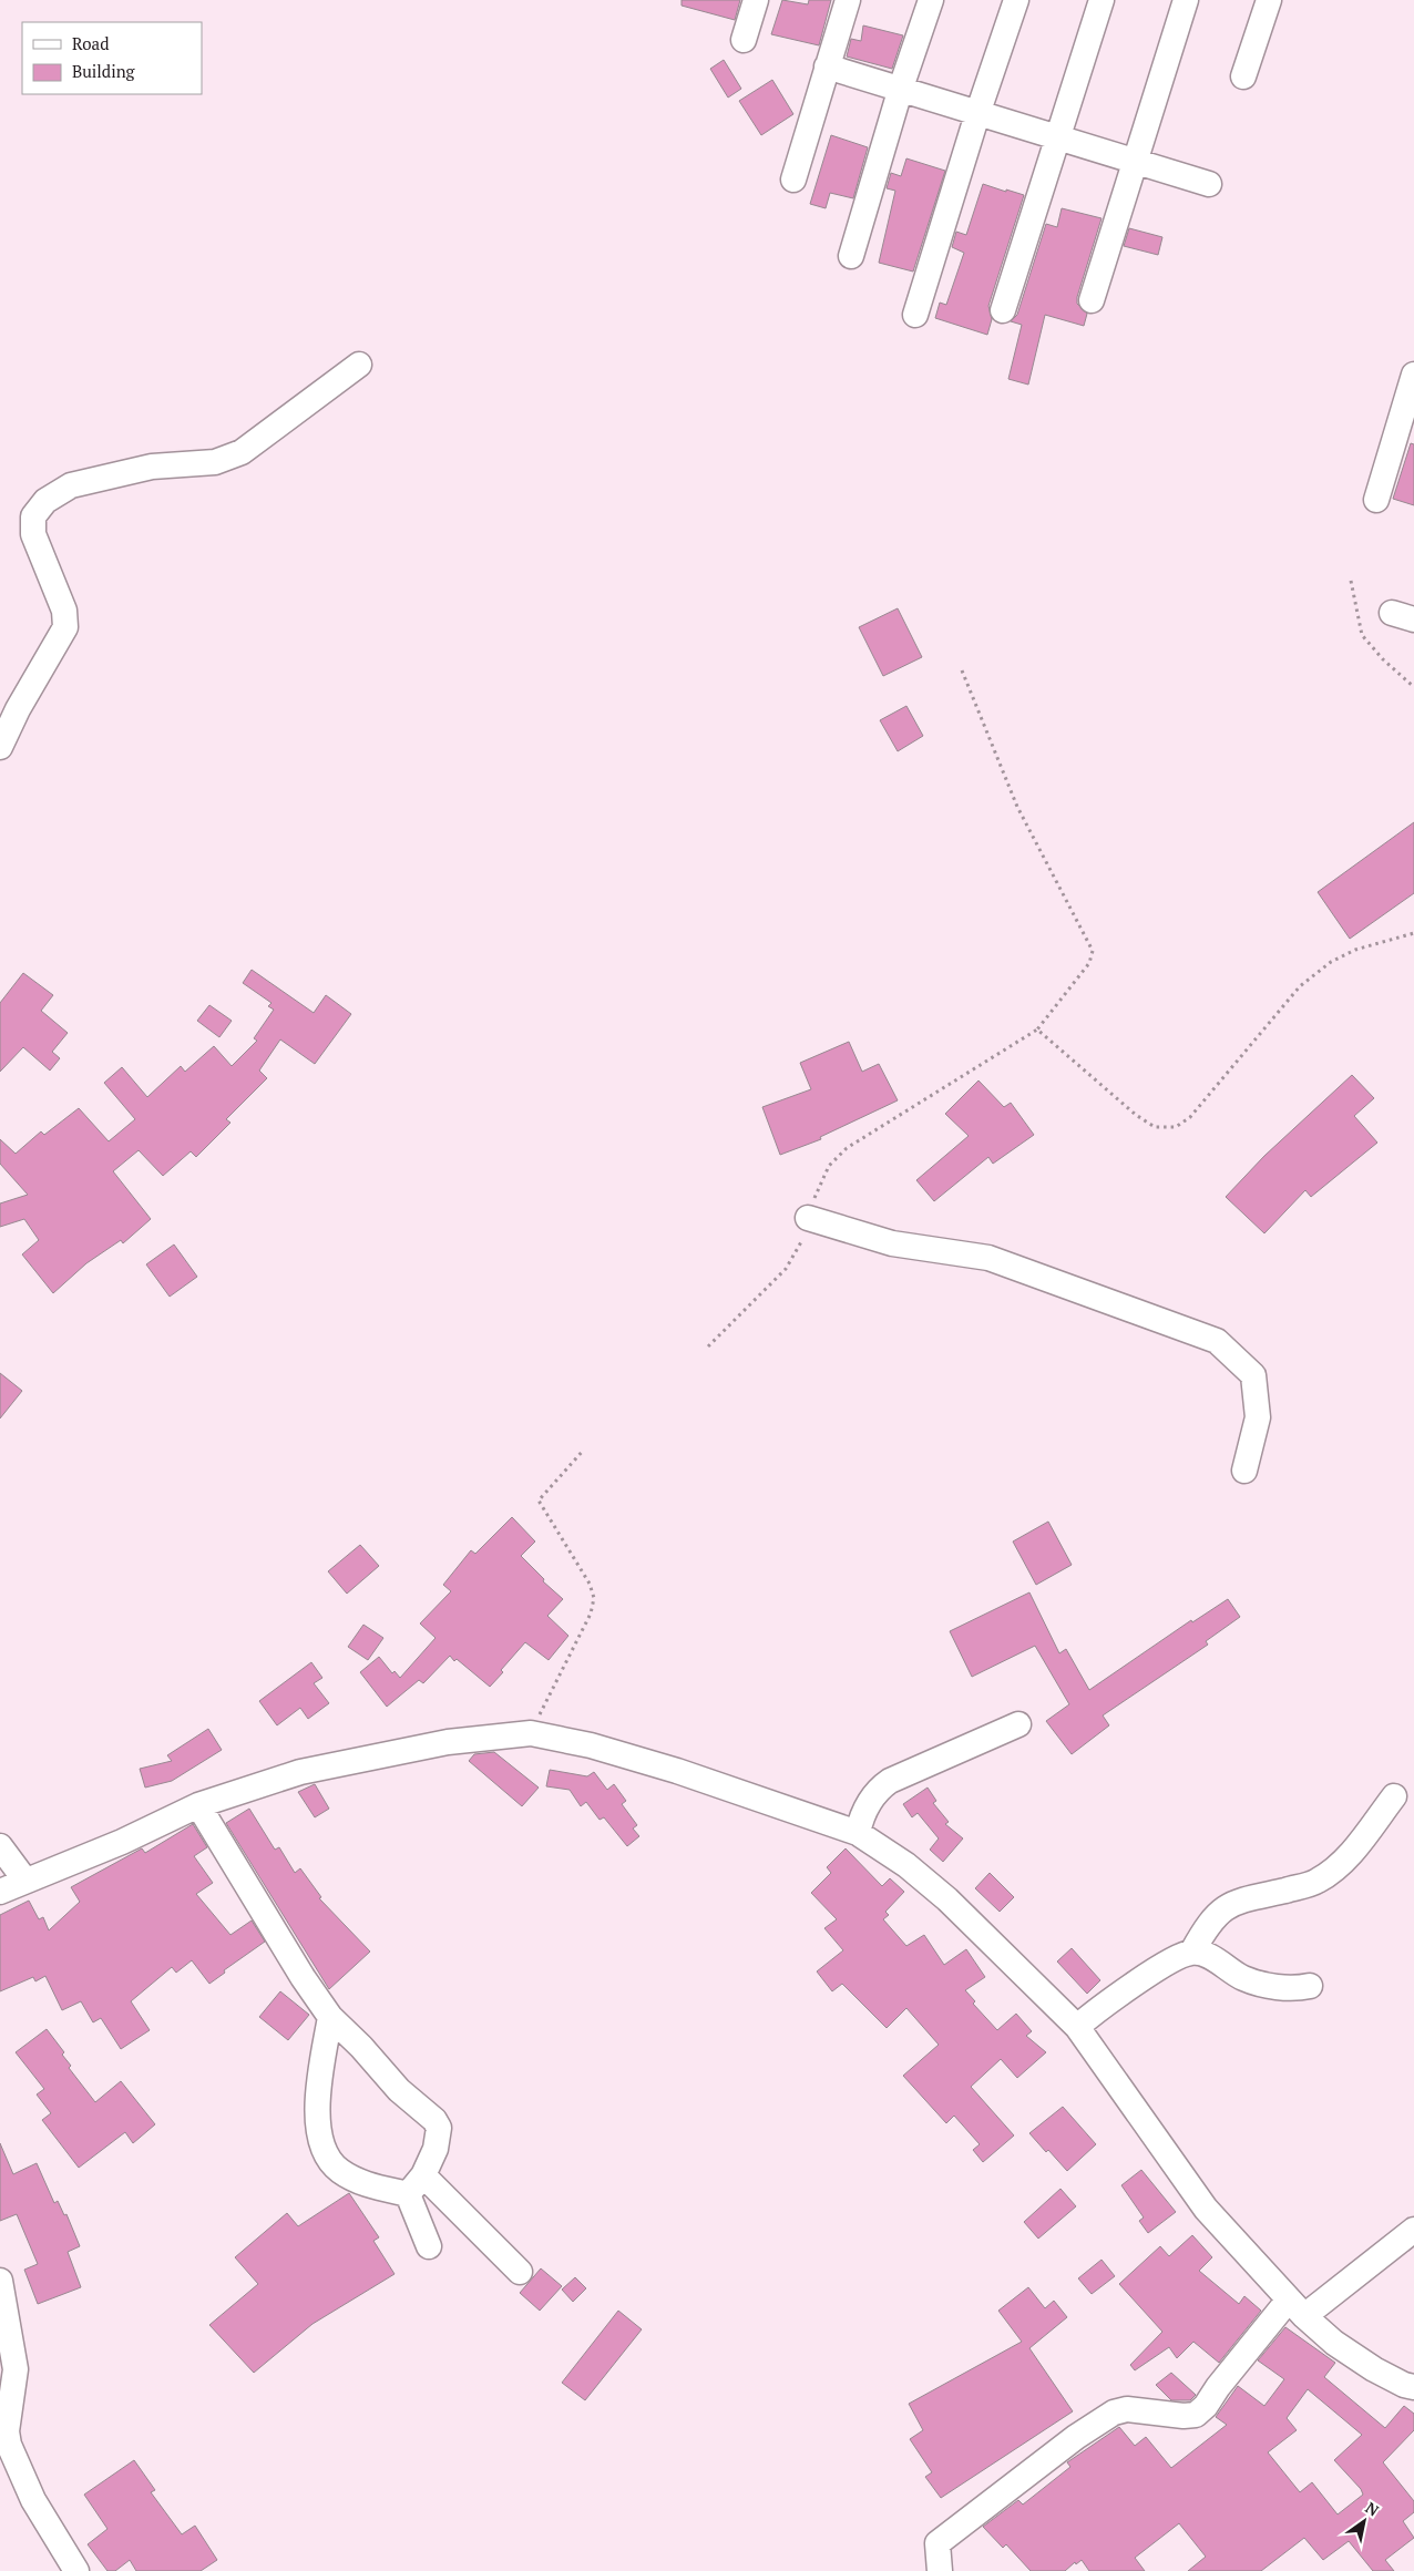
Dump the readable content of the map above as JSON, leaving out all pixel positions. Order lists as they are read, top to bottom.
{
  "legend": ["Road", "Building"],
  "north": "top right"
}
